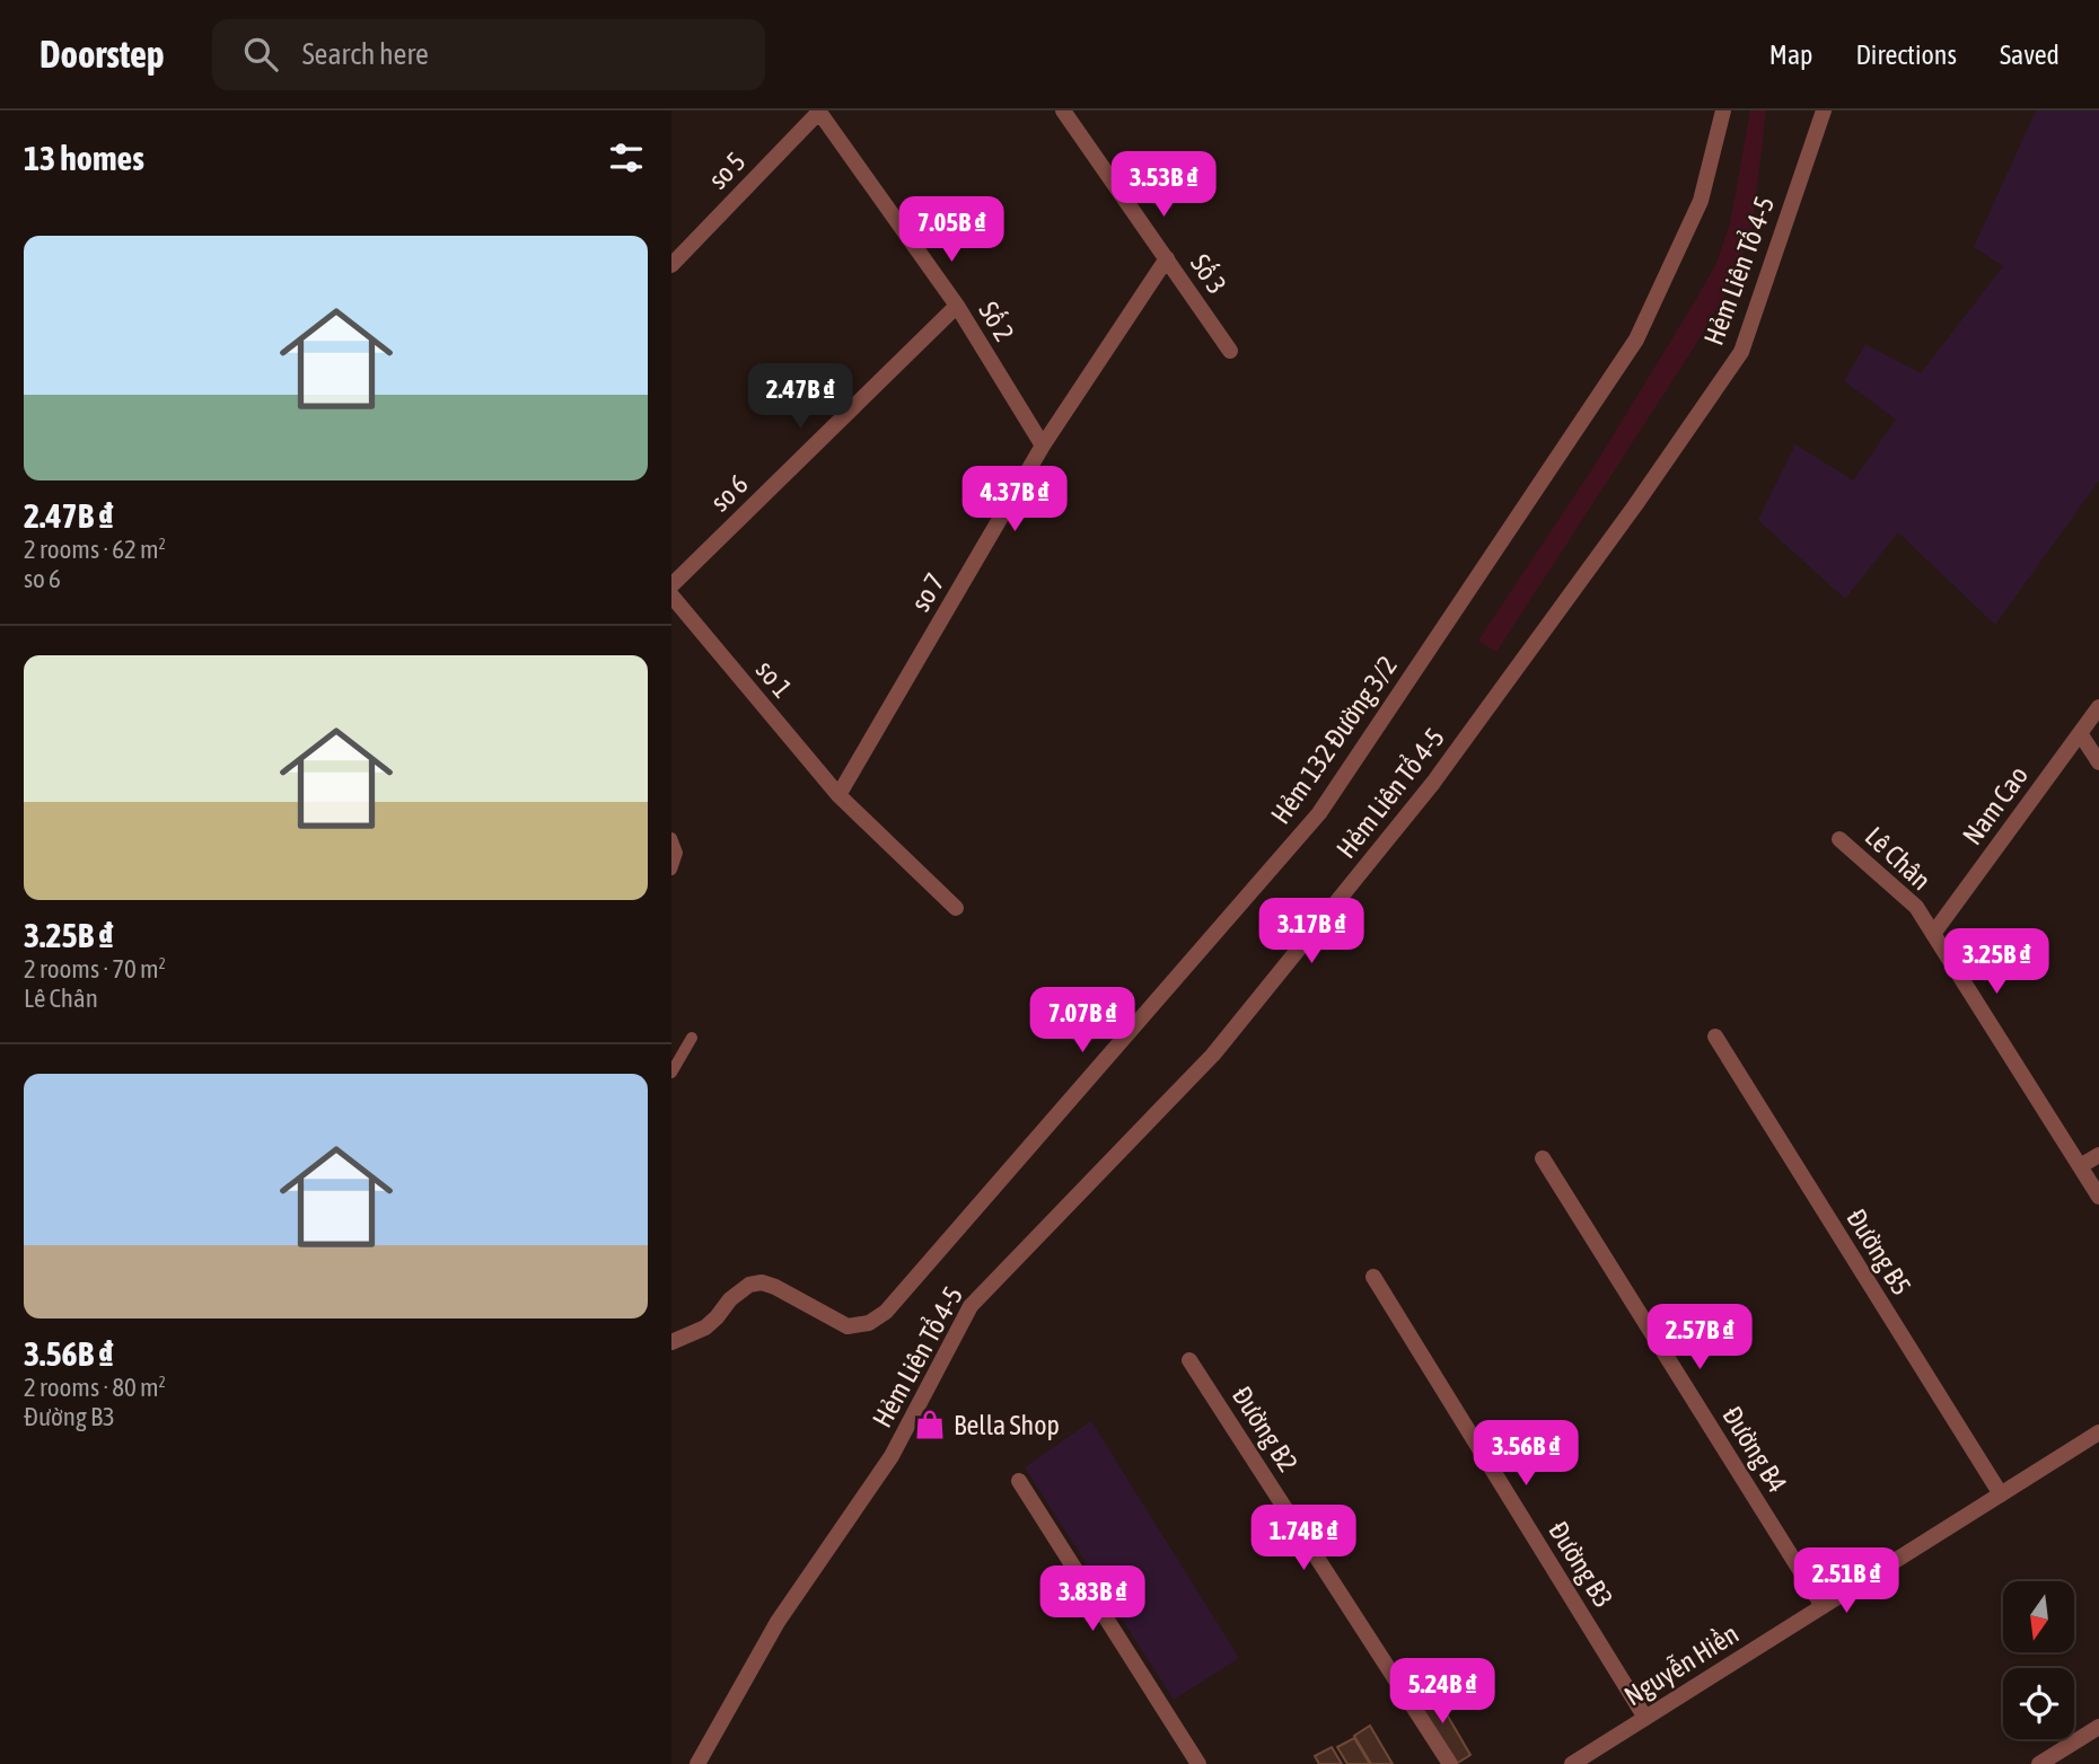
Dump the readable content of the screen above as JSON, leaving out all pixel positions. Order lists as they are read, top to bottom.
{
  "streets": {
    "street": [
      "so 5",
      "Hẻm Liên Tổ 4-5",
      "Số 3",
      "Số 2",
      "so 6",
      "so 7",
      "so 1",
      "Hẻm 132 Đường 3/2",
      "Nam Cao",
      "Lê Chân",
      "Đường B5",
      "Đường B2",
      "Đường B4",
      "Đường B3",
      "Nguyễn Hiền"
    ]
  },
  "crossings": [
    ["so 5", "Số 2"],
    ["Số 3", "so 7"],
    ["Số 2", "so 6"],
    ["Số 2", "so 7"],
    ["so 7", "so 1"],
    ["Nam Cao", "Lê Chân"],
    ["Đường B5", "Nguyễn Hiền"],
    ["Đường B4", "Nguyễn Hiền"],
    ["Đường B3", "Nguyễn Hiền"]
  ],
  "places": {
    "shop": ["Bella Shop"]
  },
  "north": "bottom",
  "page": {
    "header": "Doorstep",
    "search": "Search here",
    "nav": ["Map", "Directions", "Saved"],
    "heading": "13 homes",
    "price": [
      "3.53B ₫",
      "7.05B ₫",
      "2.47B ₫",
      "4.37B ₫",
      "3.17B ₫",
      "3.25B ₫",
      "7.07B ₫",
      "2.57B ₫",
      "3.56B ₫",
      "1.74B ₫",
      "2.51B ₫",
      "3.83B ₫",
      "5.24B ₫"
    ],
    "list": [
      {
        "name": "2.47B ₫",
        "note": "2 rooms · 62 m² · so 6"
      },
      {
        "name": "3.25B ₫",
        "note": "2 rooms · 70 m² · Lê Chân"
      },
      {
        "name": "3.56B ₫",
        "note": "2 rooms · 80 m² · Đường B3"
      }
    ]
  }
}
